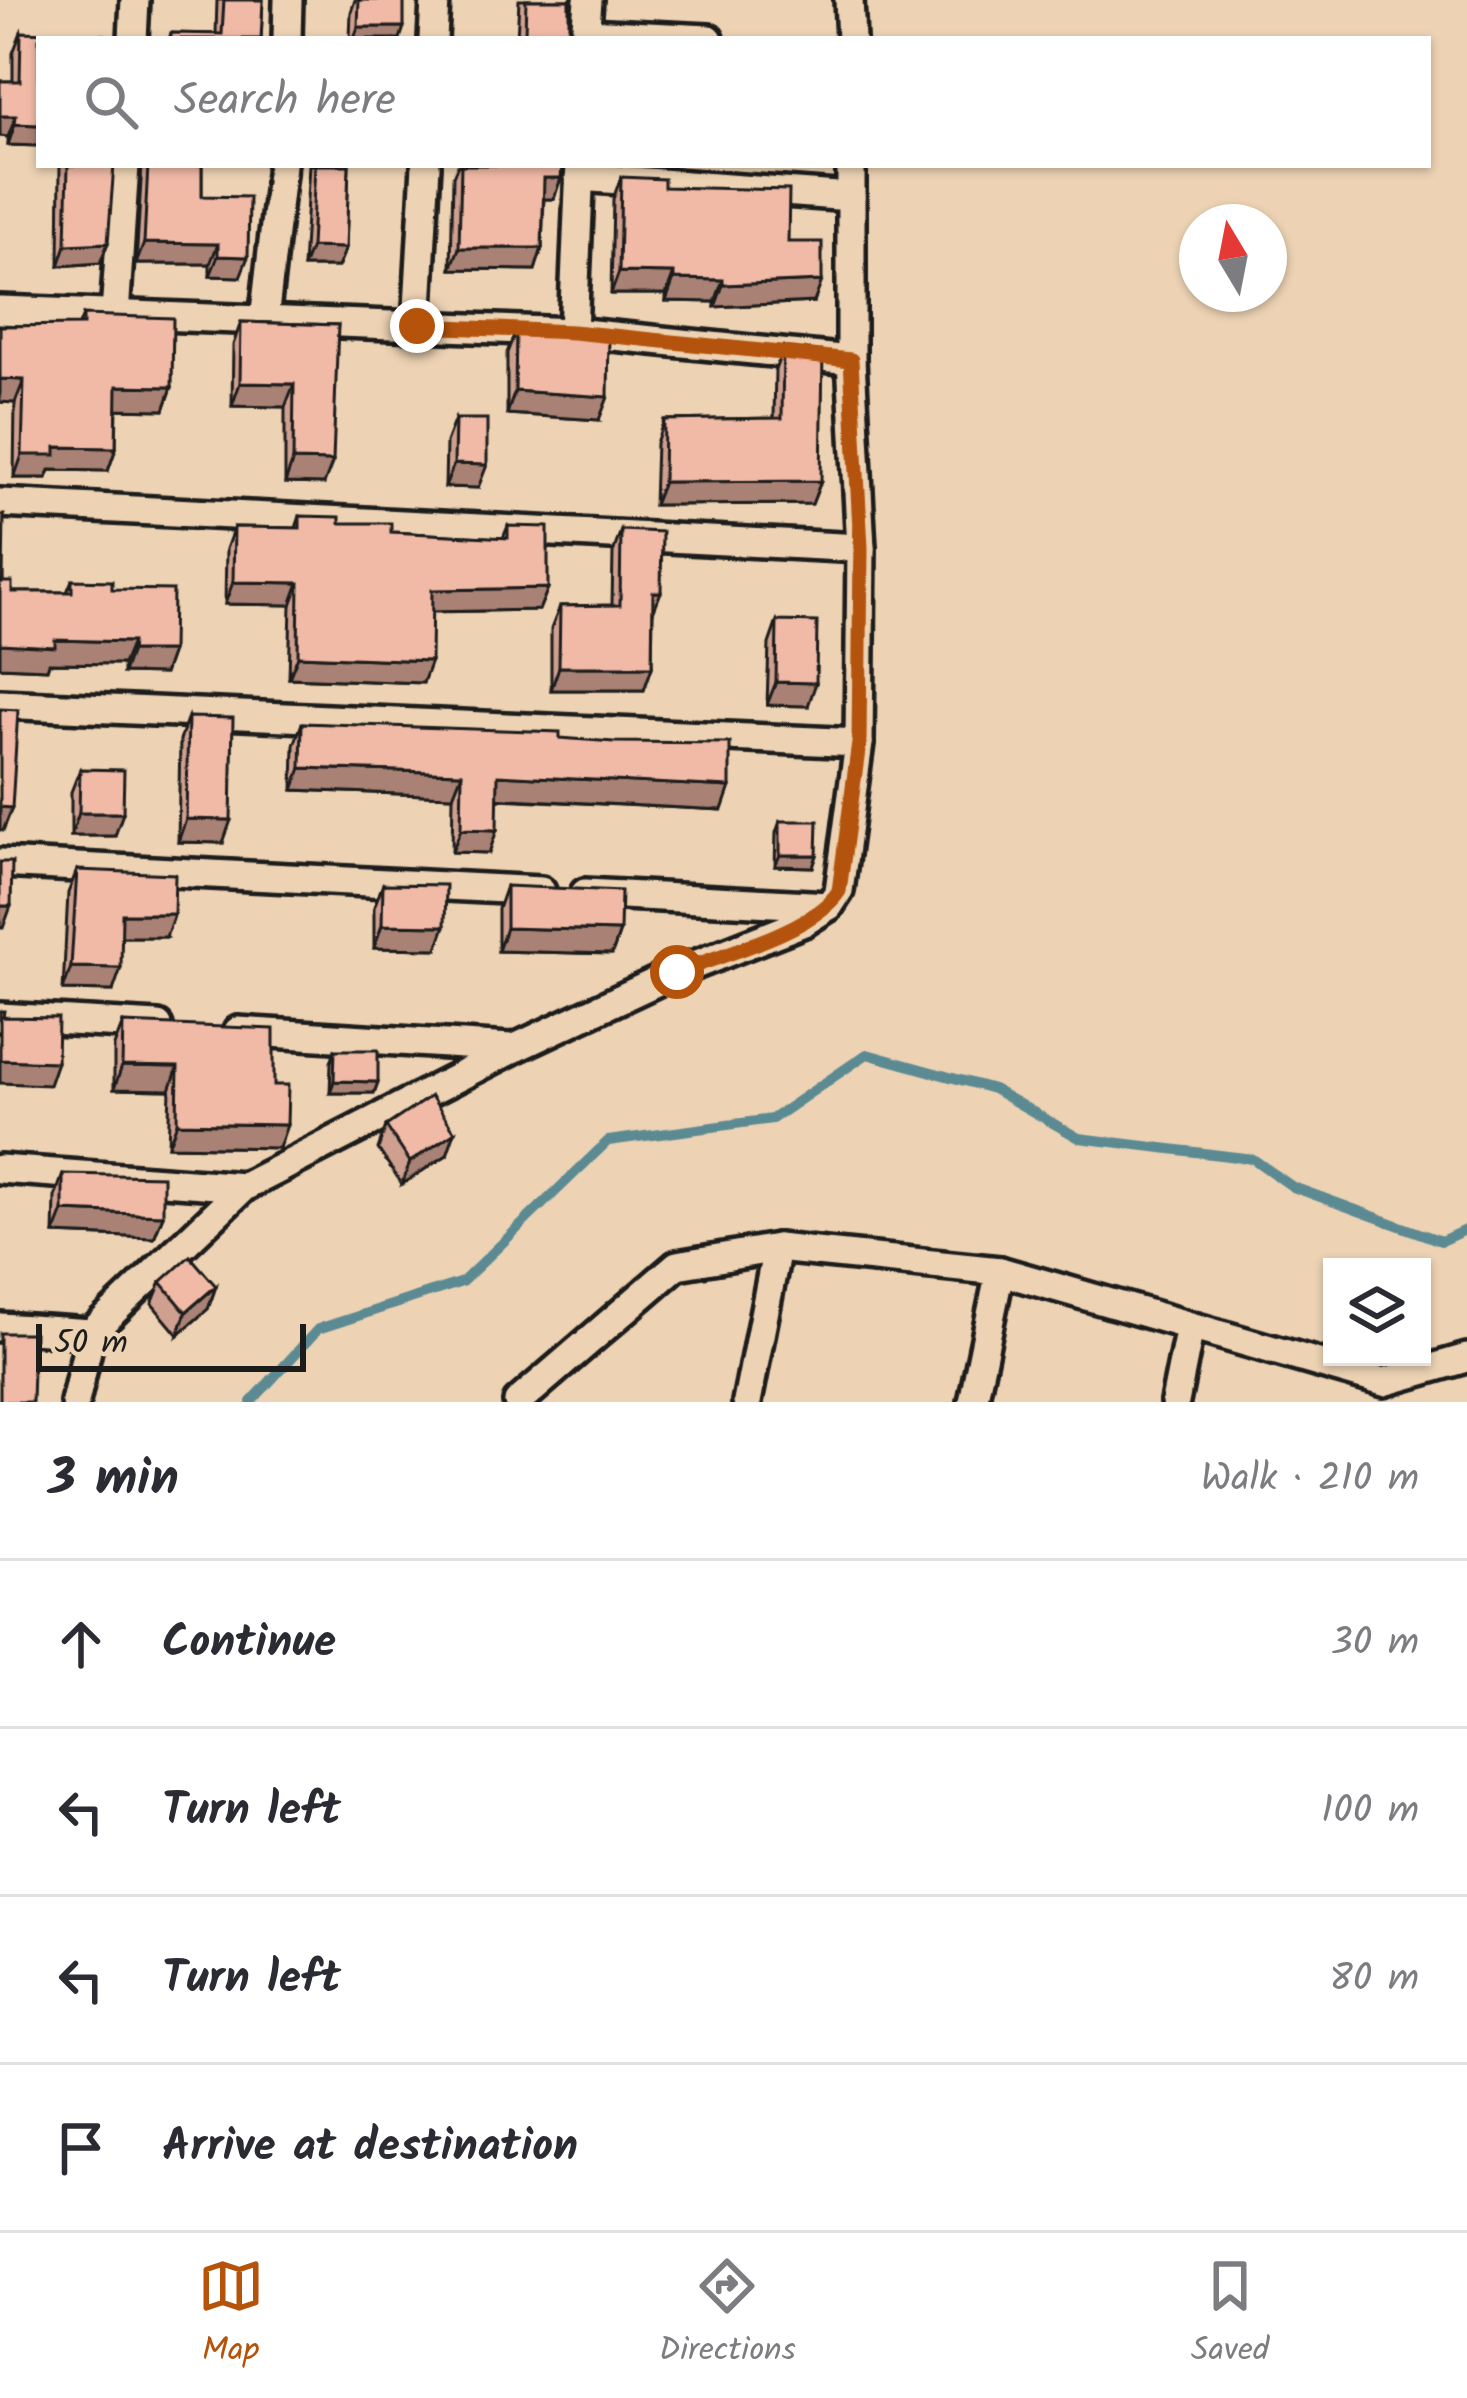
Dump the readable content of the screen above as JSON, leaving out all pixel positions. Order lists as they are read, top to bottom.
{
  "scale_bar": "50 m",
  "north": "top",
  "page": {
    "search": "Search here",
    "scale": "50 m",
    "heading": ["3 min", "Walk · 210 m"],
    "list": [
      ["Continue", "30 m"],
      ["Turn left", "100 m"],
      ["Turn left", "80 m"],
      "Arrive at destination"
    ],
    "nav": ["Map", "Directions", "Saved"]
  }
}
